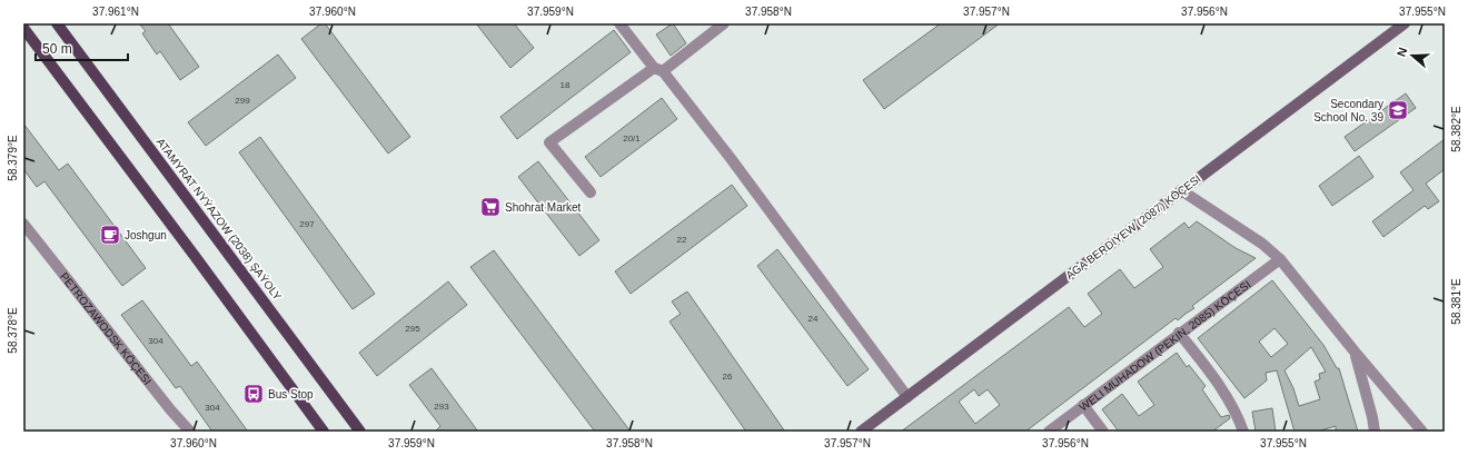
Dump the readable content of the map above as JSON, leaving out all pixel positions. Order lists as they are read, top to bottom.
{
  "streets": {
    "main road": ["ATAMYRAT NYÝAZOW (2038) ŞAÝOLY"],
    "street": ["AGA BERDIÝEW (2087) KÖÇESI", "PETROZAWODSK KÖÇESI", "WELI MUHADOW (PEKIN, 2085) KÖÇESI"]
  },
  "places": {
    "school or university": ["Secondary School No. 39"],
    "supermarket": ["Shohrat Market"],
    "cafe": ["Joshgun"],
    "bus stop": ["Bus Stop"]
  },
  "house_numbers": [
    "18",
    "299",
    "20/1",
    "297",
    "22",
    "24",
    "295",
    "304",
    "26",
    "293",
    "304"
  ],
  "scale_bar": "50 m",
  "north": "left",
  "coordinates": [
    "37.961°N",
    "37.960°N",
    "37.959°N",
    "37.958°N",
    "37.957°N",
    "37.956°N",
    "37.955°N",
    "58.382°E",
    "58.379°E",
    "58.381°E",
    "58.378°E"
  ]
}
